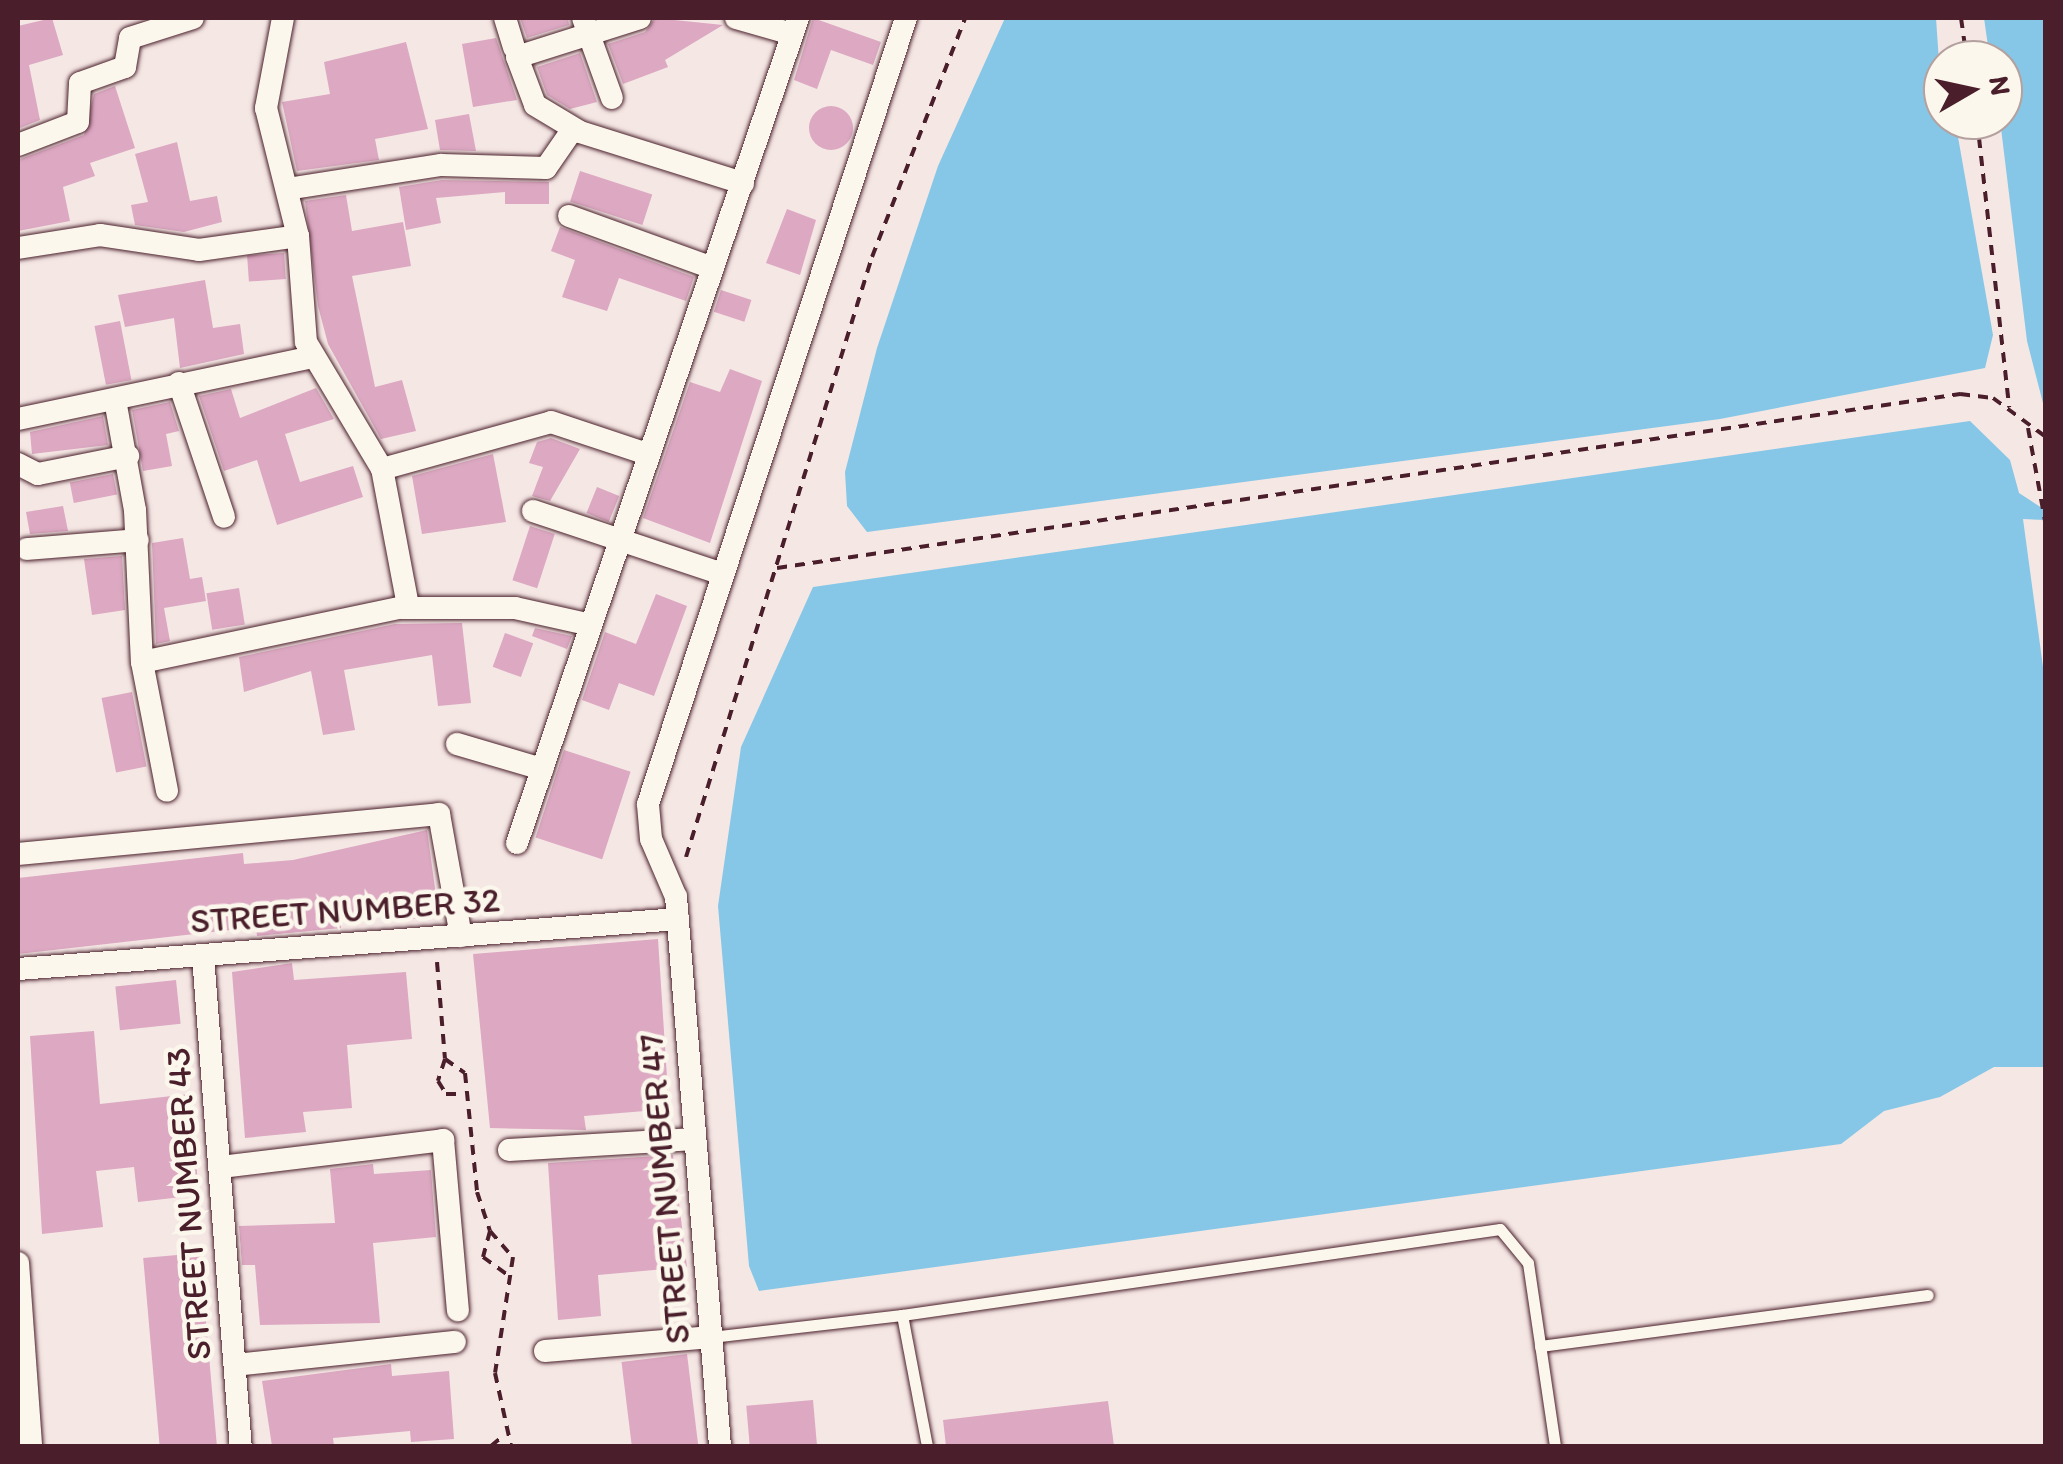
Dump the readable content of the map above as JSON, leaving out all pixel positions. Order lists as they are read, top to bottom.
{
  "streets": {
    "street": ["STREET NUMBER 32", "STREET NUMBER 47", "STREET NUMBER 43"]
  },
  "crossings": [
    ["STREET NUMBER 32", "STREET NUMBER 47"],
    ["STREET NUMBER 32", "STREET NUMBER 43"]
  ],
  "north": "right"
}
